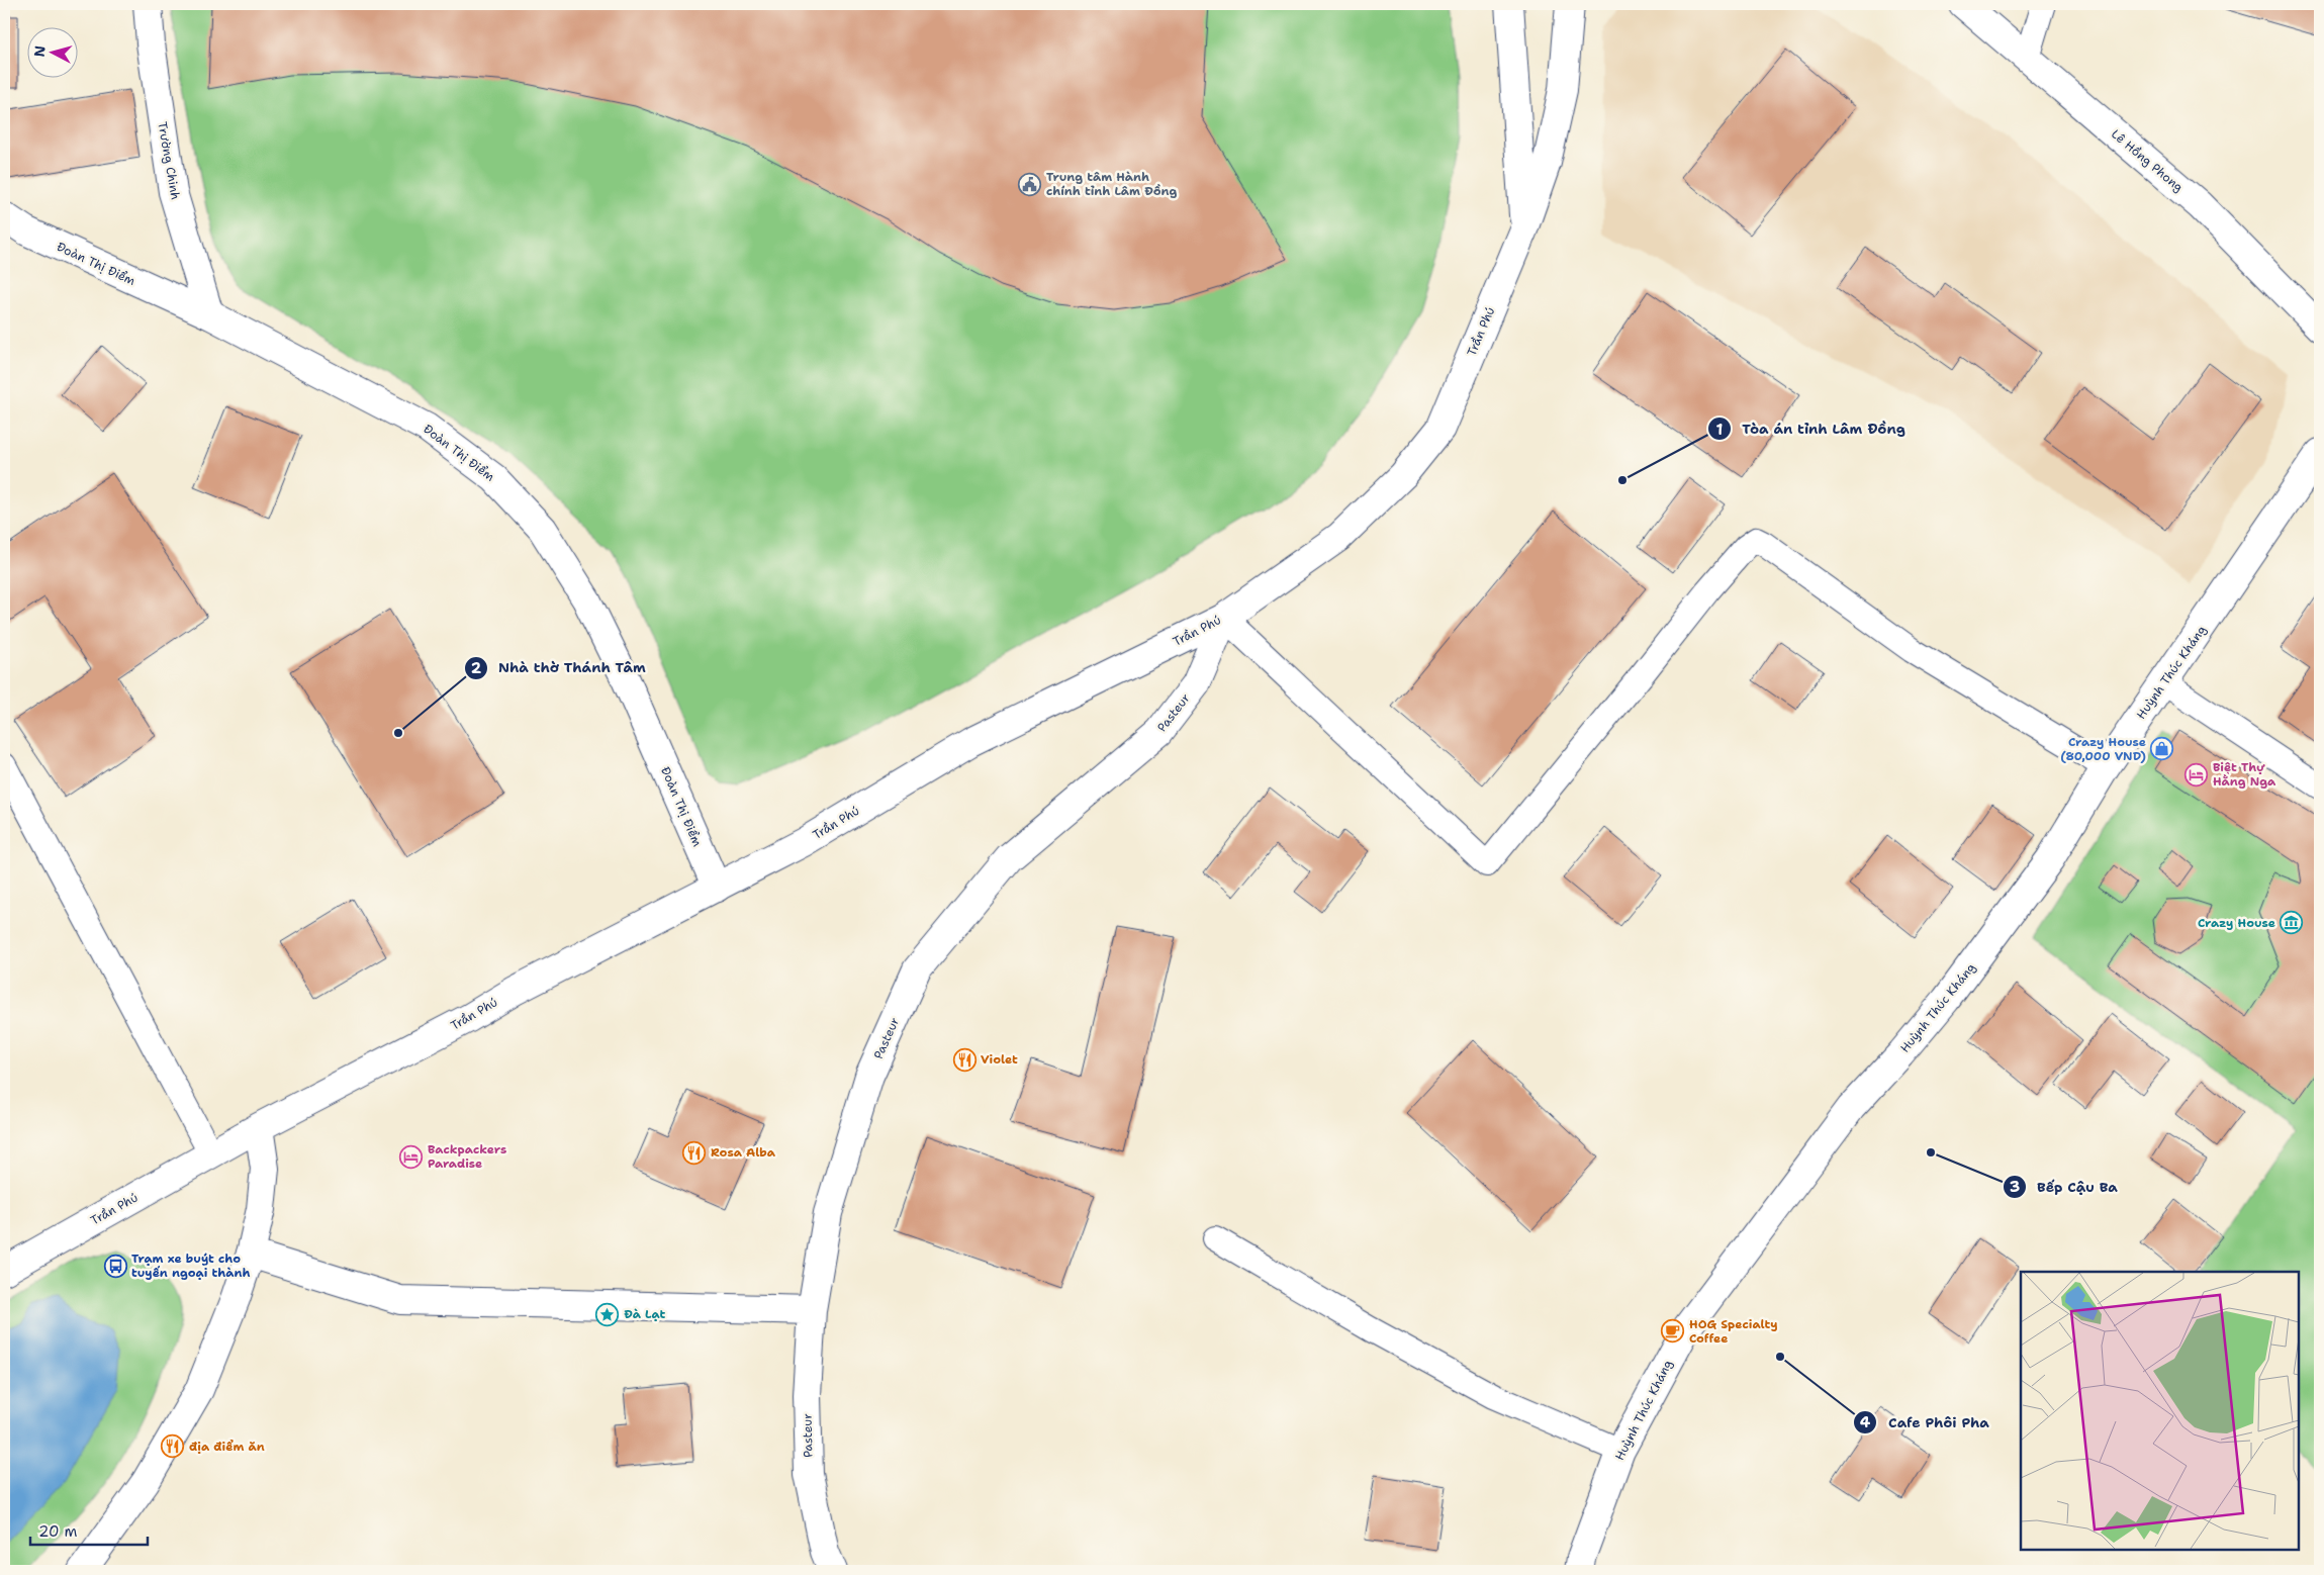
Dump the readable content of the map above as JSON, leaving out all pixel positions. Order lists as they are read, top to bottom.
{
  "streets": {
    "street": [
      "Trường Chinh",
      "Lê Hồng Phong",
      "Đoàn Thị Điểm",
      "Trần Phú",
      "Huỳnh Thúc Kháng",
      "Pasteur"
    ]
  },
  "crossings": [
    ["Trường Chinh", "Đoàn Thị Điểm"],
    ["Đoàn Thị Điểm", "Trần Phú"],
    ["Trần Phú", "Pasteur"]
  ],
  "places": {
    "public building": ["Trung tâm Hành chính tỉnh Lâm Đồng"],
    "other": [
      "Tòa án tỉnh Lâm Đồng",
      "Nhà thờ Thánh Tâm",
      "Bếp Cậu Ba",
      "Cafe Phôi Pha"
    ],
    "shop": ["Crazy House (80,000 VND)"],
    "hotel": ["Biệt Thự Hằng Nga", "Backpackers Paradise"],
    "museum": ["Crazy House"],
    "restaurant": ["Violet", "Rosa Alba", "địa điểm ăn"],
    "bus stop": ["Trạm xe buýt cho tuyến ngoại thành"],
    "place": ["Đà Lạt"],
    "cafe": ["HOG Specialty Coffee"]
  },
  "scale_bar": "20 m",
  "north": "left"
}
